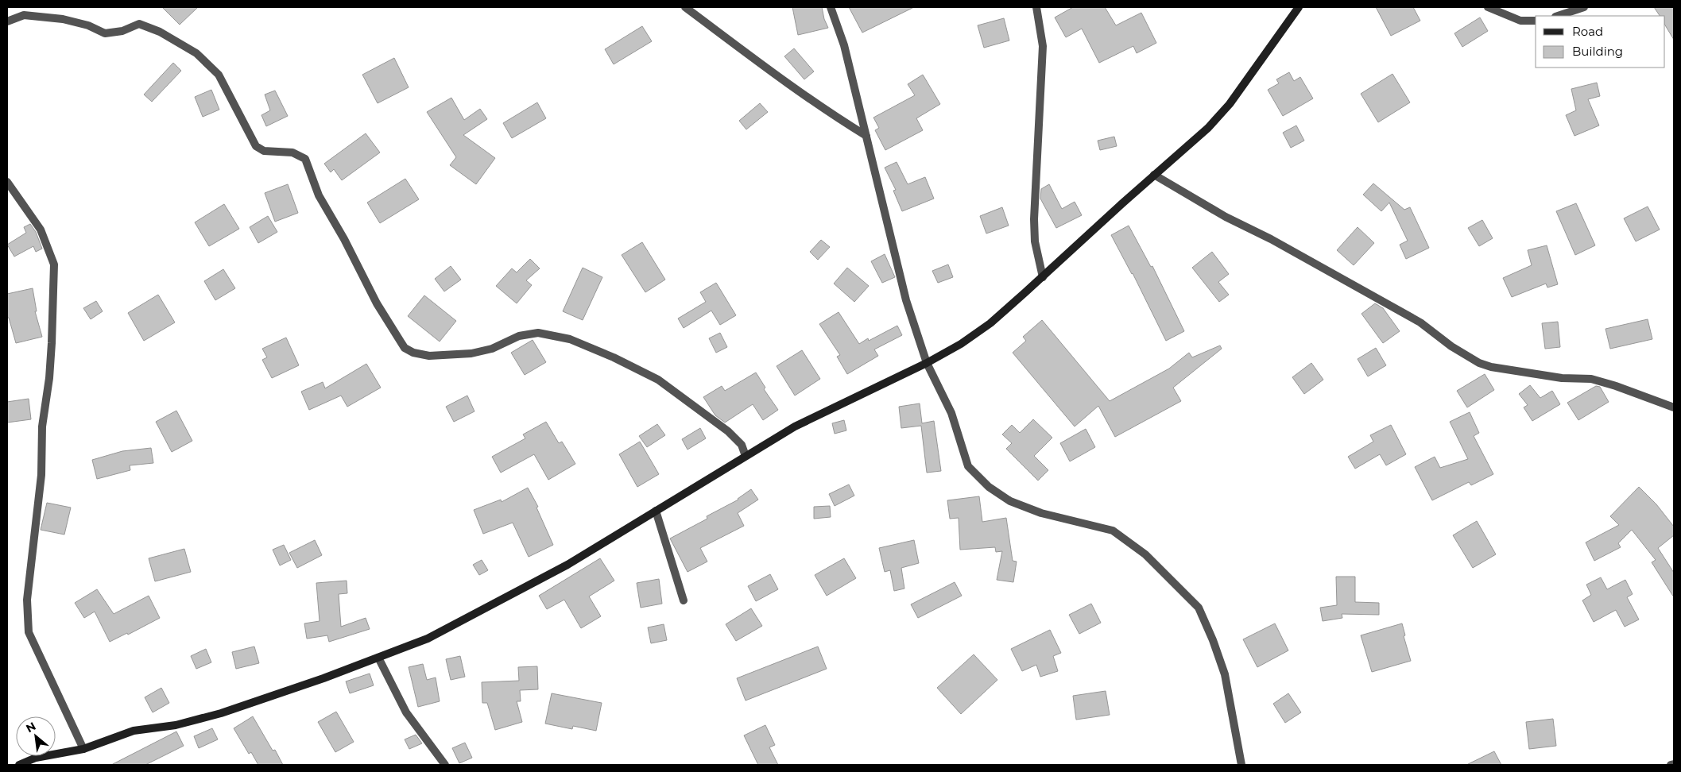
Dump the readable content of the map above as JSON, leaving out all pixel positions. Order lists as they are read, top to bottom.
{
  "legend": ["Road", "Building"],
  "north": "top left"
}
